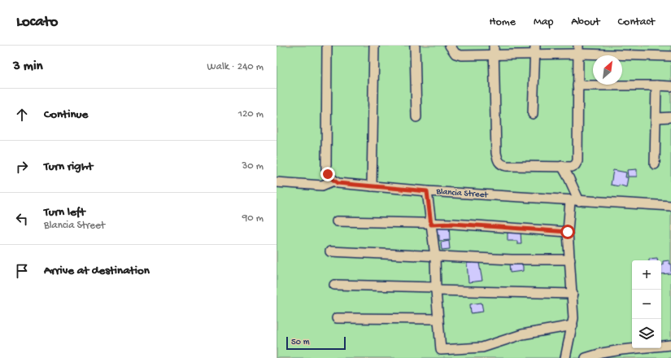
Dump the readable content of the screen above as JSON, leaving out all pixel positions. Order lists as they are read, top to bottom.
{
  "streets": {
    "street": ["Blancia Street"]
  },
  "scale_bar": "50 m",
  "north": "top right",
  "page": {
    "header": "Locato",
    "nav": [
      "Home",
      "Map",
      "About",
      "Contact"
    ],
    "heading": ["3 min", "Walk · 240 m"],
    "list": [
      ["Continue", "120 m"],
      ["Turn right", "30 m"],
      ["Turn left", "Blancia Street", "90 m"],
      "Arrive at destination"
    ],
    "map_buttons": ["+", "−"],
    "scale": "50 m"
  }
}
